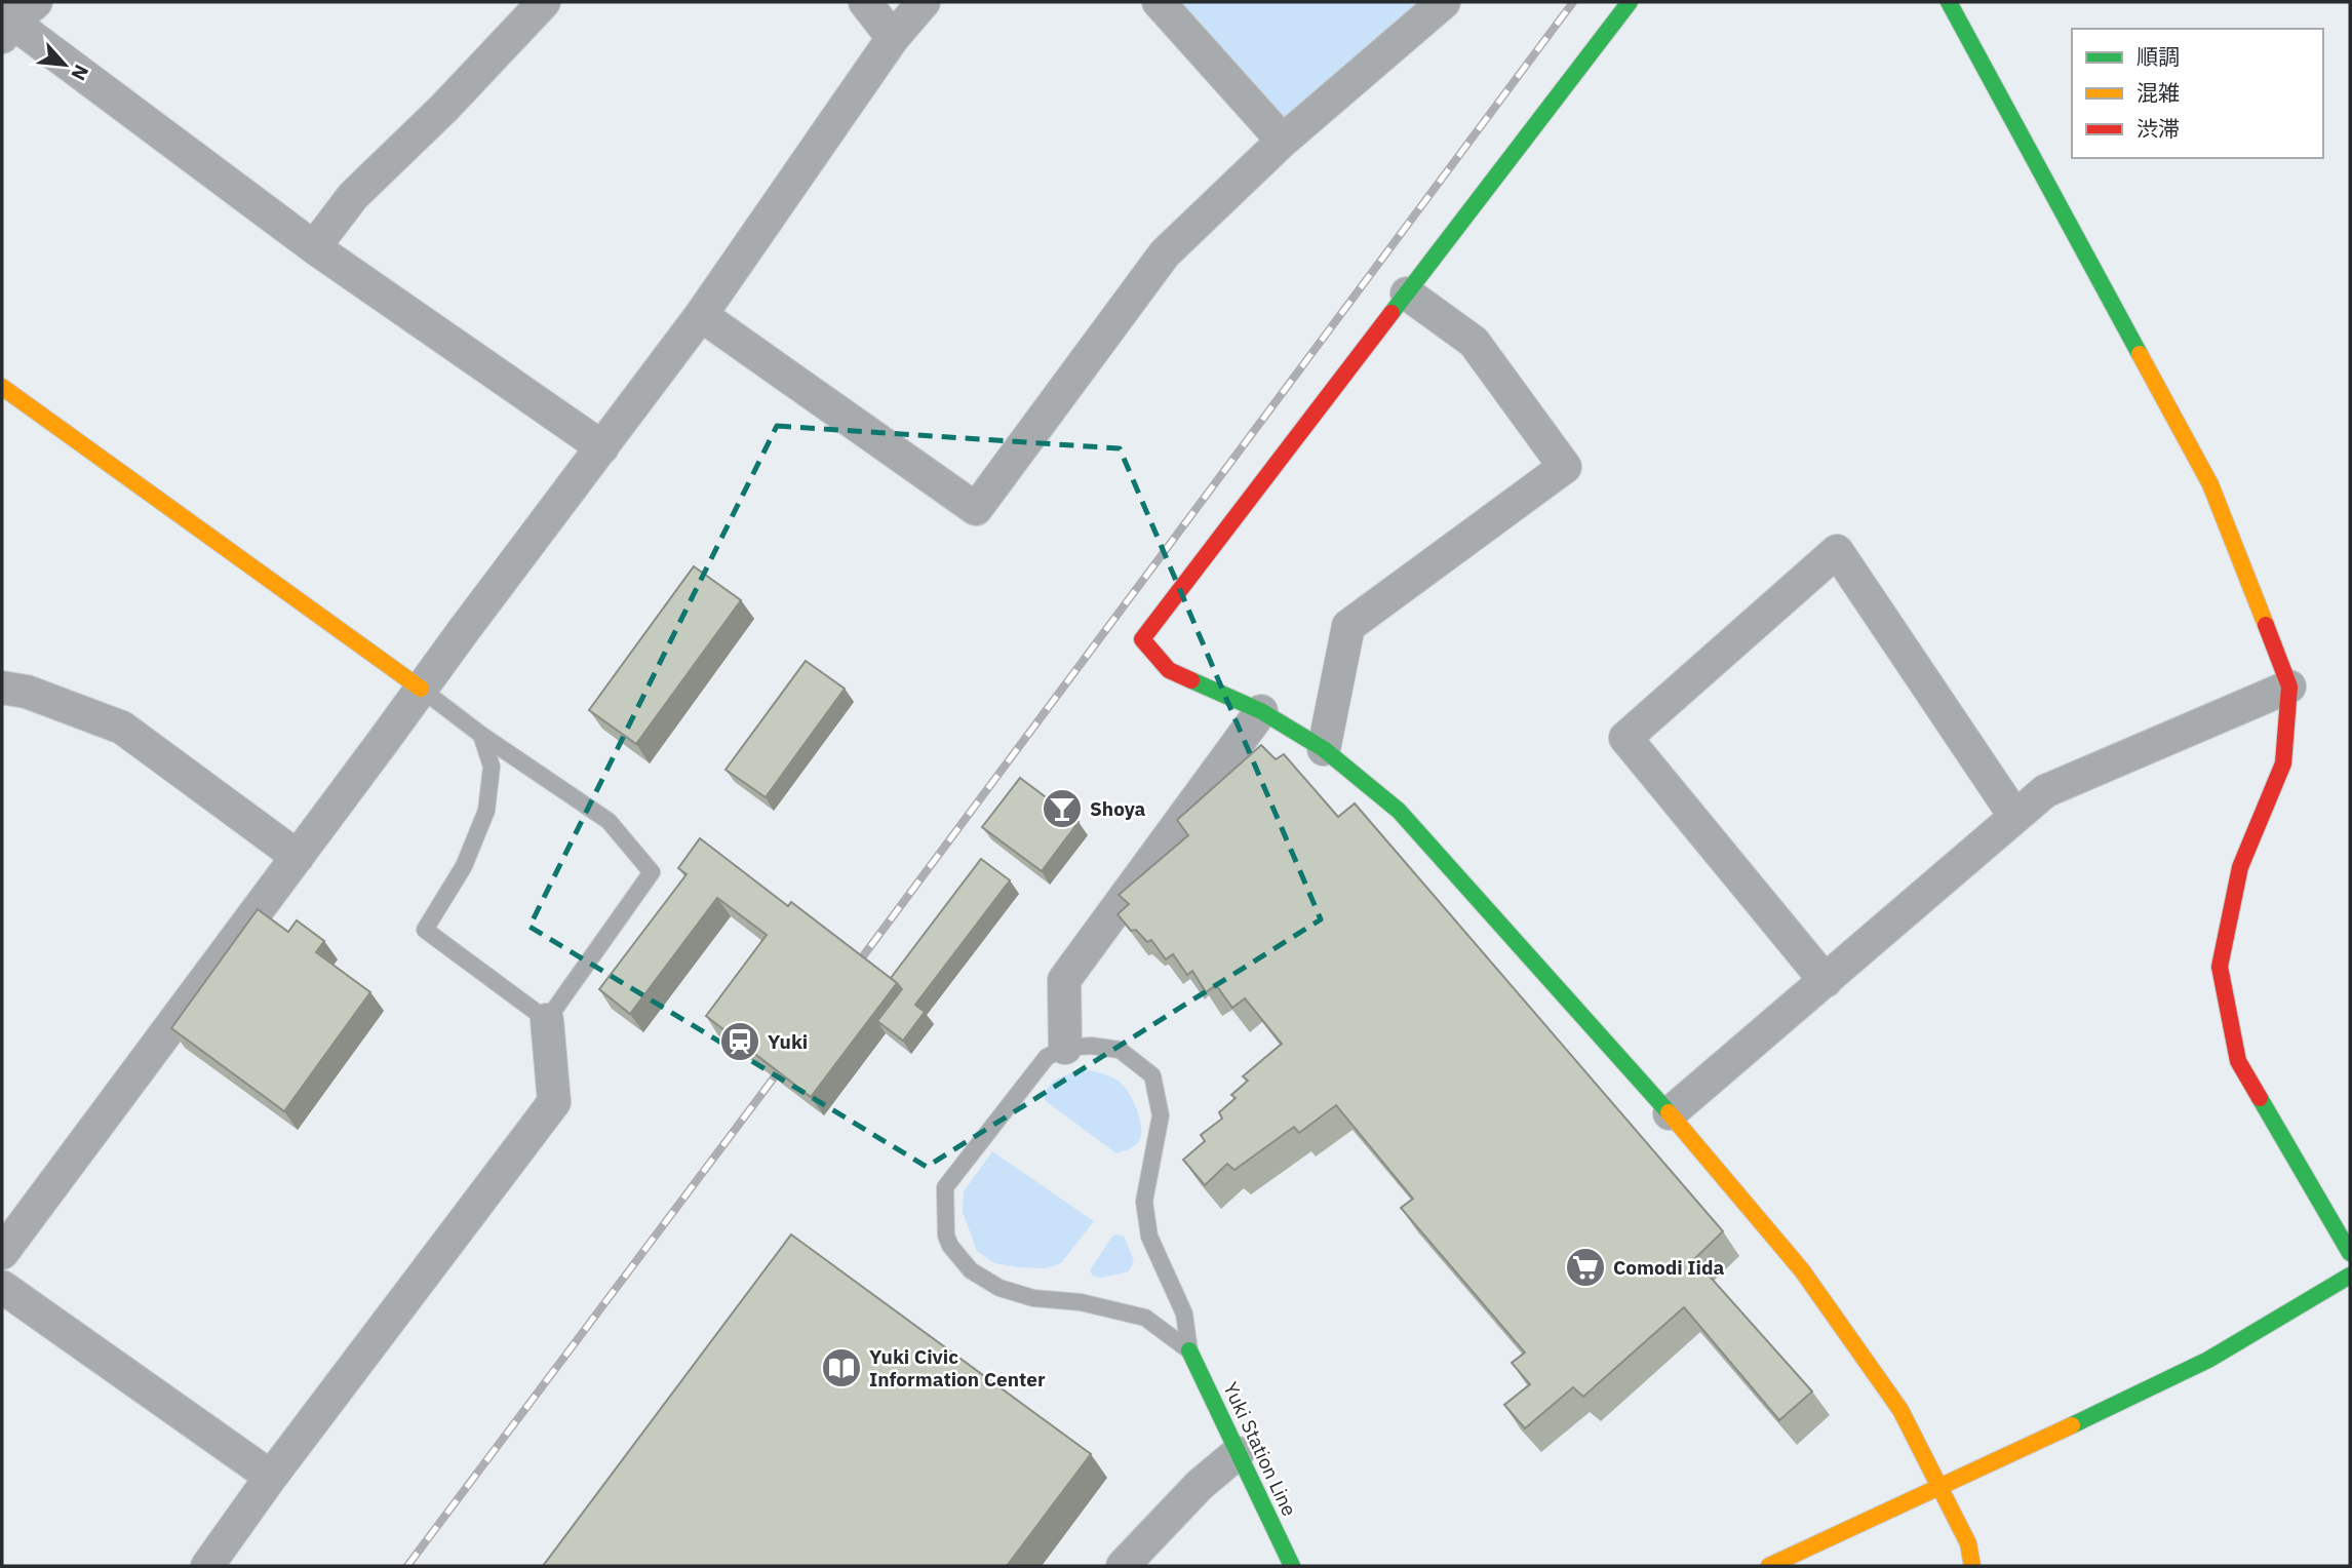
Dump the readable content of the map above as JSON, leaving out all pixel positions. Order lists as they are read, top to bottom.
{
  "streets": {
    "street": ["Yuki Station Line"]
  },
  "places": {
    "bar": ["Shoya"],
    "station": ["Yuki"],
    "supermarket": ["Comodi Iida"],
    "library": ["Yuki Civic Information Center"]
  },
  "legend": ["順調", "混雑", "渋滞"],
  "north": "bottom right"
}
